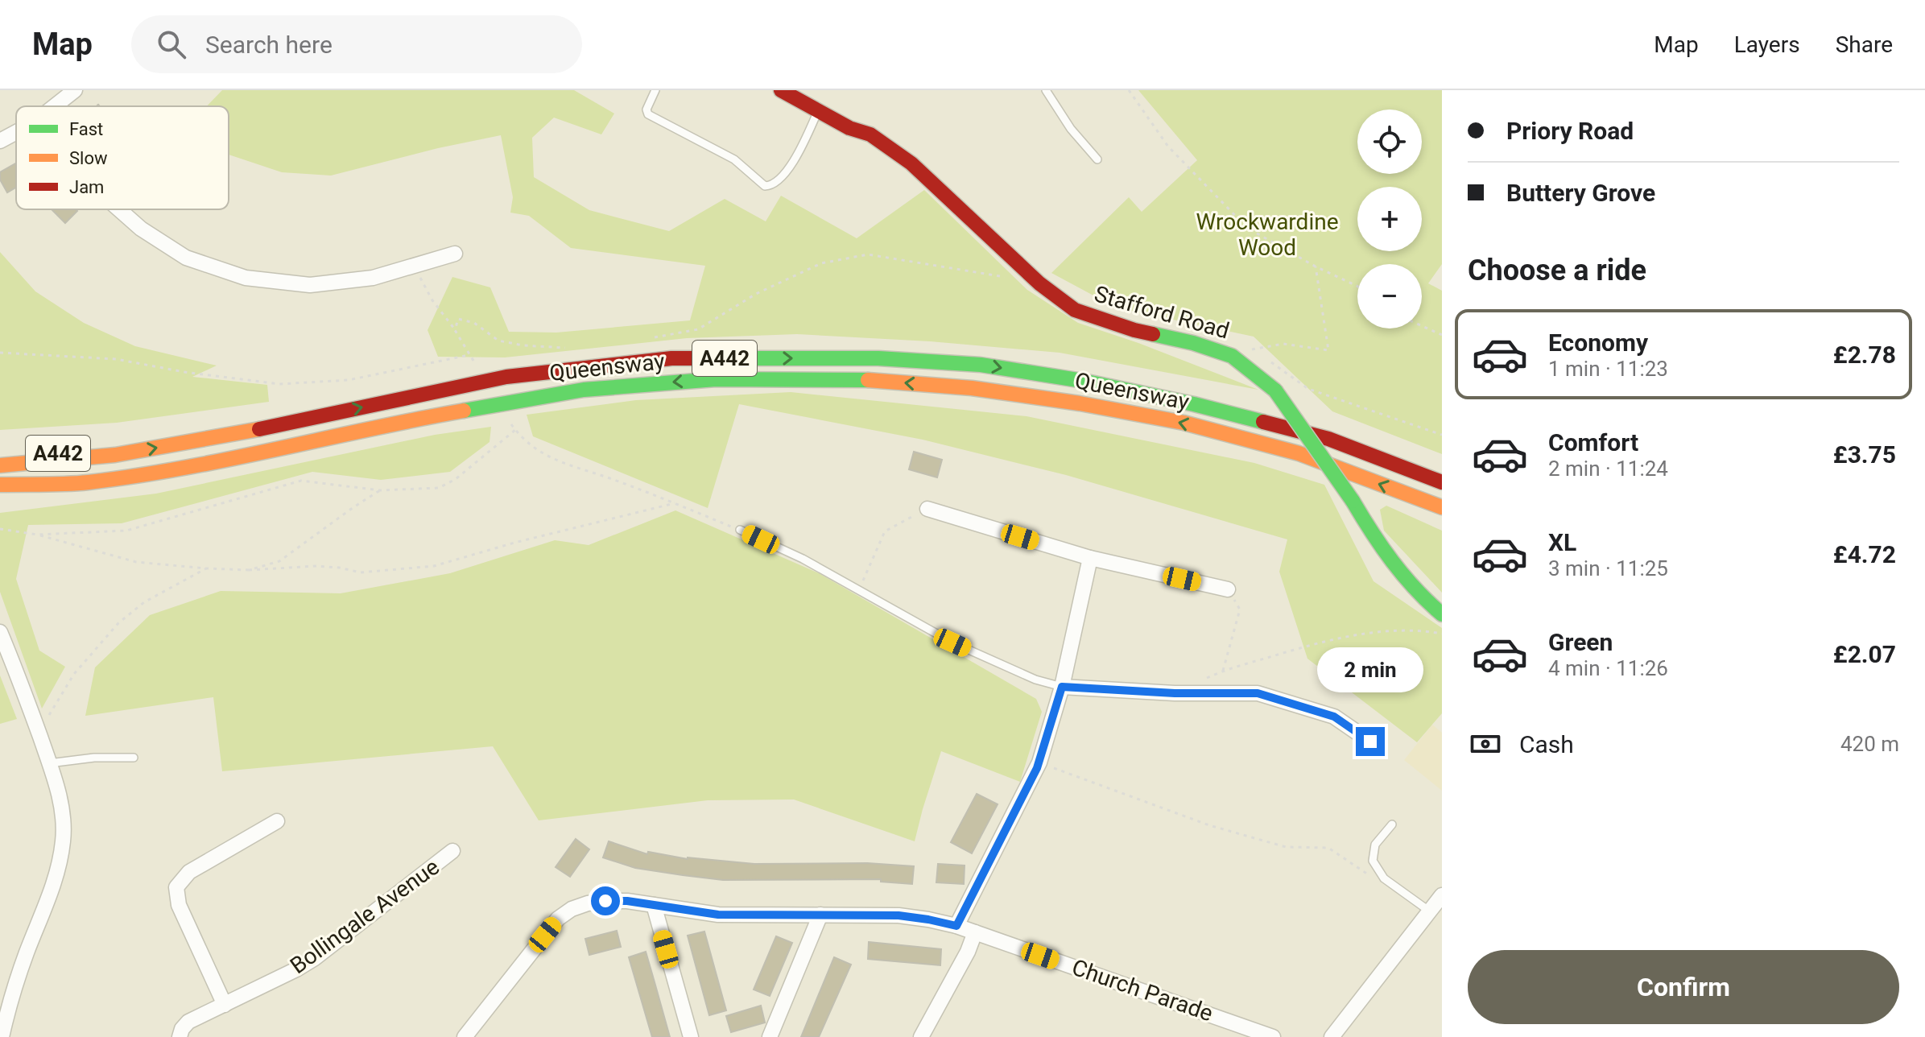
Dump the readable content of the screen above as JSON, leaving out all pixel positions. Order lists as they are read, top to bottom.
{
  "streets": {
    "main road": ["Stafford Road", "A442", "Queensway"],
    "street": ["Bollingale Avenue", "Church Parade"]
  },
  "crossings": [
    ["A442", "Queensway"]
  ],
  "parks": ["Wrockwardine Wood"],
  "legend": ["Fast", "Slow", "Jam"],
  "page": {
    "header": "Map",
    "search": "Search here",
    "nav": ["Map", "Layers", "Share"],
    "banner": ["Priory Road", "Buttery Grove"],
    "map_buttons": ["+", "−"],
    "heading": "Choose a ride",
    "list": [
      {
        "name": "Economy",
        "note": "1 min · 11:23",
        "value": "£2.78"
      },
      {
        "name": "Comfort",
        "note": "2 min · 11:24",
        "value": "£3.75"
      },
      {
        "name": "XL",
        "note": "3 min · 11:25",
        "value": "£4.72"
      },
      {
        "name": "Green",
        "note": "4 min · 11:26",
        "value": "£2.07"
      }
    ],
    "bubble": "2 min",
    "pay": ["Cash", "420 m"],
    "buttons": "Confirm"
  }
}
